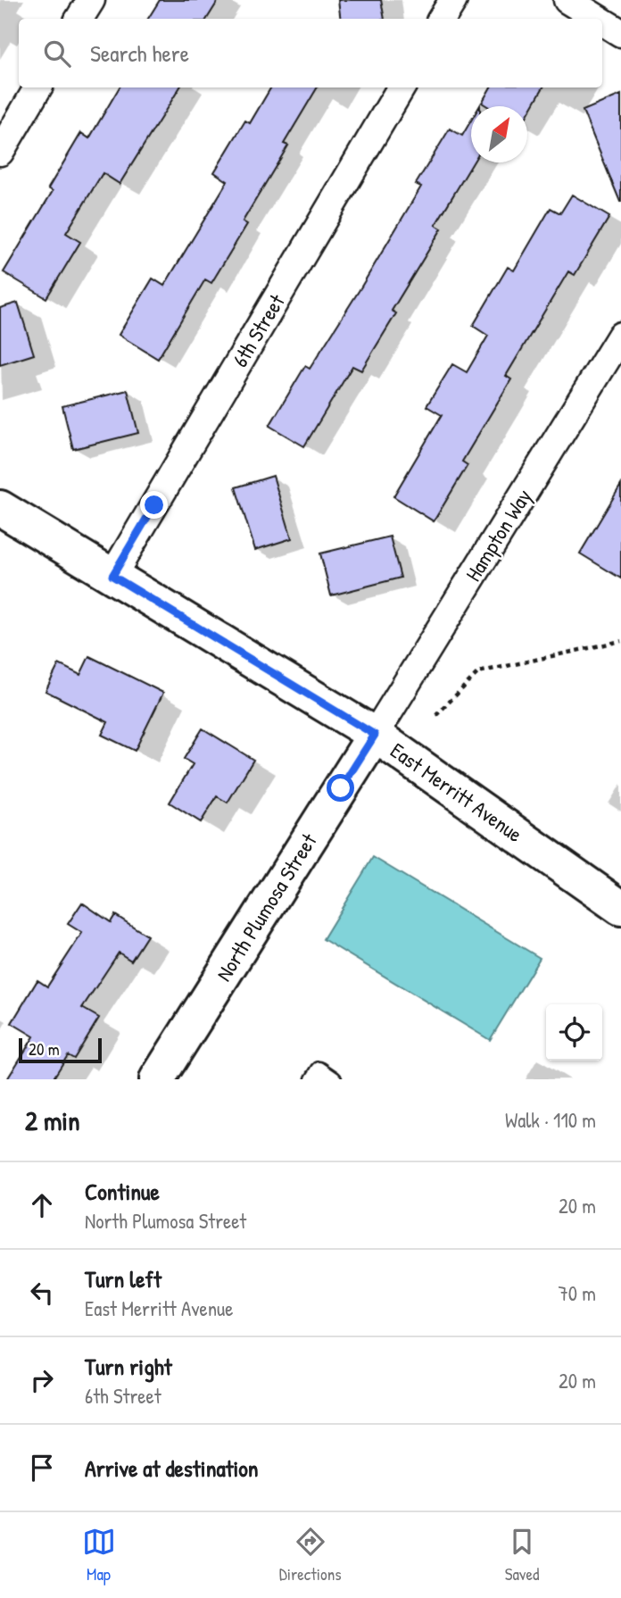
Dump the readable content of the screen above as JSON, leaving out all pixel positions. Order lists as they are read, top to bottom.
{
  "streets": {
    "street": [
      "6th Street",
      "Hampton Way",
      "East Merritt Avenue",
      "North Plumosa Street"
    ]
  },
  "crossings": [
    ["6th Street", "East Merritt Avenue"],
    ["Hampton Way", "East Merritt Avenue"],
    ["Hampton Way", "North Plumosa Street"],
    ["East Merritt Avenue", "North Plumosa Street"]
  ],
  "scale_bar": "20 m",
  "north": "top right",
  "page": {
    "search": "Search here",
    "scale": "20 m",
    "heading": ["2 min", "Walk · 110 m"],
    "list": [
      ["Continue", "North Plumosa Street", "20 m"],
      ["Turn left", "East Merritt Avenue", "70 m"],
      ["Turn right", "6th Street", "20 m"],
      "Arrive at destination"
    ],
    "nav": ["Map", "Directions", "Saved"]
  }
}
